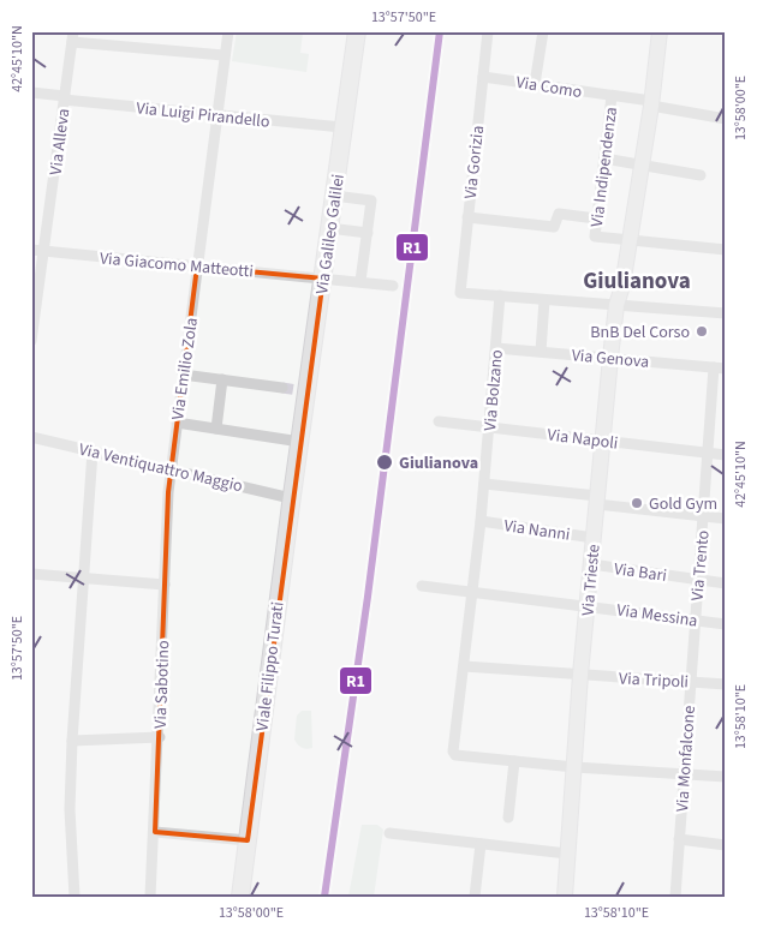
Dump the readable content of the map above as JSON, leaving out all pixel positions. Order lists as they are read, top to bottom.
{
  "streets": {
    "main road": ["Via Galileo Galilei", "Viale Filippo Turati"],
    "street": [
      "Via Como",
      "Via Luigi Pirandello",
      "Via Alleva",
      "Via Gorizia",
      "Via Indipendenza",
      "Via Giacomo Matteotti",
      "Via Genova",
      "Via Emilio Zola",
      "Via Bolzano",
      "Via Napoli",
      "Via Ventiquattro Maggio",
      "Via Nanni",
      "Via Trento",
      "Via Bari",
      "Via Trieste",
      "Via Messina",
      "Via Tripoli",
      "Via Sabotino",
      "Via Monfalcone"
    ]
  },
  "crossings": [
    ["Via Como", "Via Gorizia"],
    ["Via Como", "Via Indipendenza"],
    ["Via Como", "Via Trieste"],
    ["Via Luigi Pirandello", "Via Alleva"],
    ["Via Luigi Pirandello", "Via Galileo Galilei"],
    ["Via Luigi Pirandello", "Via Emilio Zola"],
    ["Via Alleva", "Via Giacomo Matteotti"],
    ["Via Gorizia", "Via Bolzano"],
    ["Via Indipendenza", "Via Trieste"],
    ["Via Galileo Galilei", "Via Giacomo Matteotti"],
    ["Via Galileo Galilei", "Viale Filippo Turati"],
    ["Via Giacomo Matteotti", "Via Emilio Zola"],
    ["Via Genova", "Via Bolzano"],
    ["Via Genova", "Via Trento"],
    ["Via Genova", "Via Trieste"],
    ["Via Emilio Zola", "Via Ventiquattro Maggio"],
    ["Via Emilio Zola", "Via Sabotino"],
    ["Via Bolzano", "Via Napoli"],
    ["Via Bolzano", "Via Nanni"],
    ["Via Bolzano", "Via Tripoli"],
    ["Via Napoli", "Via Trento"],
    ["Via Napoli", "Via Trieste"],
    ["Via Ventiquattro Maggio", "Viale Filippo Turati"],
    ["Via Ventiquattro Maggio", "Via Sabotino"],
    ["Via Nanni", "Via Trieste"],
    ["Via Trento", "Via Bari"],
    ["Via Trento", "Via Messina"],
    ["Via Trento", "Via Monfalcone"],
    ["Via Bari", "Via Trieste"],
    ["Via Trieste", "Via Messina"],
    ["Via Trieste", "Via Tripoli"],
    ["Via Messina", "Via Monfalcone"],
    ["Via Tripoli", "Via Monfalcone"]
  ],
  "districts": ["Giulianova"],
  "places": ["BnB Del Corso", "Giulianova", "Gold Gym"],
  "lines": ["transit line R1"],
  "coordinates": [
    "13°57'50\"E",
    "42°45'10\"N",
    "13°58'00\"E",
    "13°58'10\"E"
  ]
}
